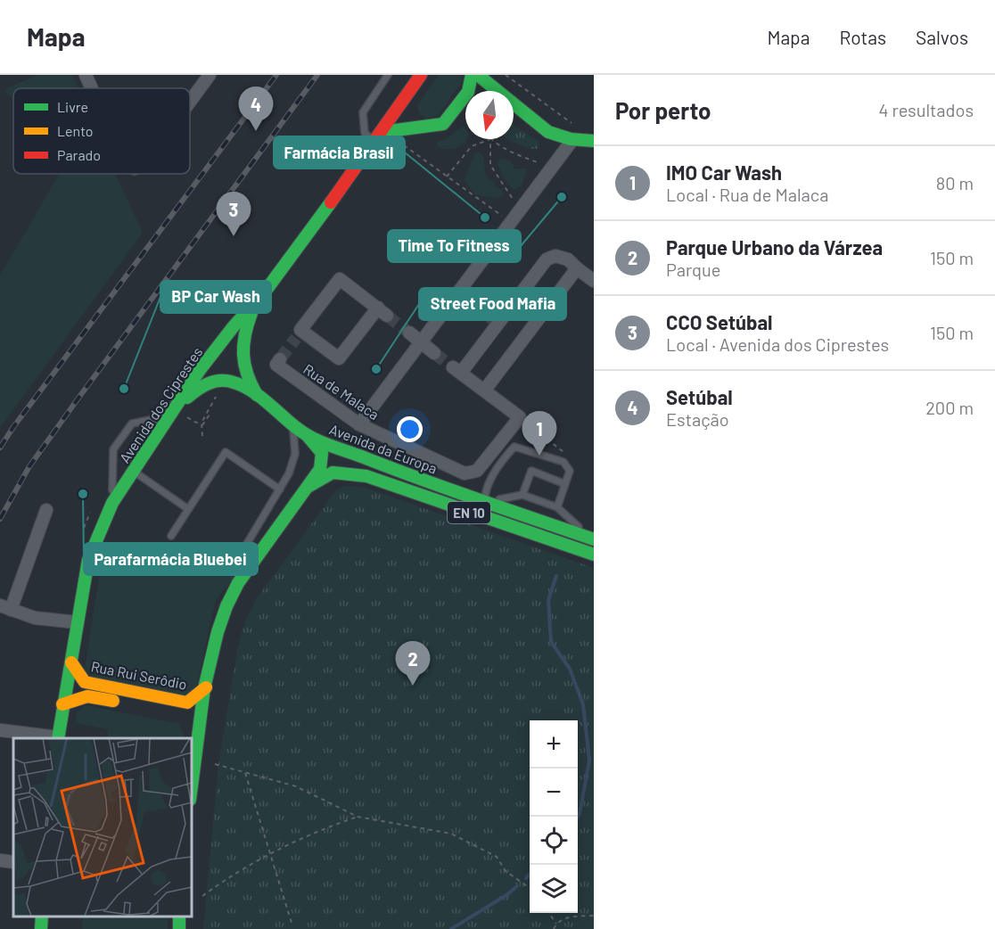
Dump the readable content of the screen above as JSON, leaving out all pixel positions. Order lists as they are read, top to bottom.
{
  "streets": {
    "main road": [
      "Avenida dos Ciprestes",
      "Avenida da Europa",
      "EN 10",
      "Rua Rui Serôdio"
    ],
    "street": ["Rua de Malaca"]
  },
  "crossings": [
    ["Avenida dos Ciprestes", "Avenida da Europa"],
    ["Avenida dos Ciprestes", "Rua Rui Serôdio"]
  ],
  "places": [
    "Time To Fitness",
    "Farmácia Brasil",
    "Street Food Mafia",
    "BP Car Wash",
    "Parafarmácia Bluebei"
  ],
  "legend": ["Livre", "Lento", "Parado"],
  "north": "bottom",
  "page": {
    "header": "Mapa",
    "nav": ["Mapa", "Rotas", "Salvos"],
    "heading": ["Por perto", "4 resultados"],
    "pins": [
      "4",
      "3",
      "1",
      "2"
    ],
    "list": [
      {
        "mark": "1",
        "name": "IMO Car Wash",
        "note": "Local · Rua de Malaca",
        "value": "80 m"
      },
      {
        "mark": "2",
        "name": "Parque Urbano da Várzea",
        "note": "Parque",
        "value": "150 m"
      },
      {
        "mark": "3",
        "name": "CCO Setúbal",
        "note": "Local · Avenida dos Ciprestes",
        "value": "150 m"
      },
      {
        "mark": "4",
        "name": "Setúbal",
        "note": "Estação",
        "value": "200 m"
      }
    ],
    "map_buttons": ["+", "−"]
  }
}
